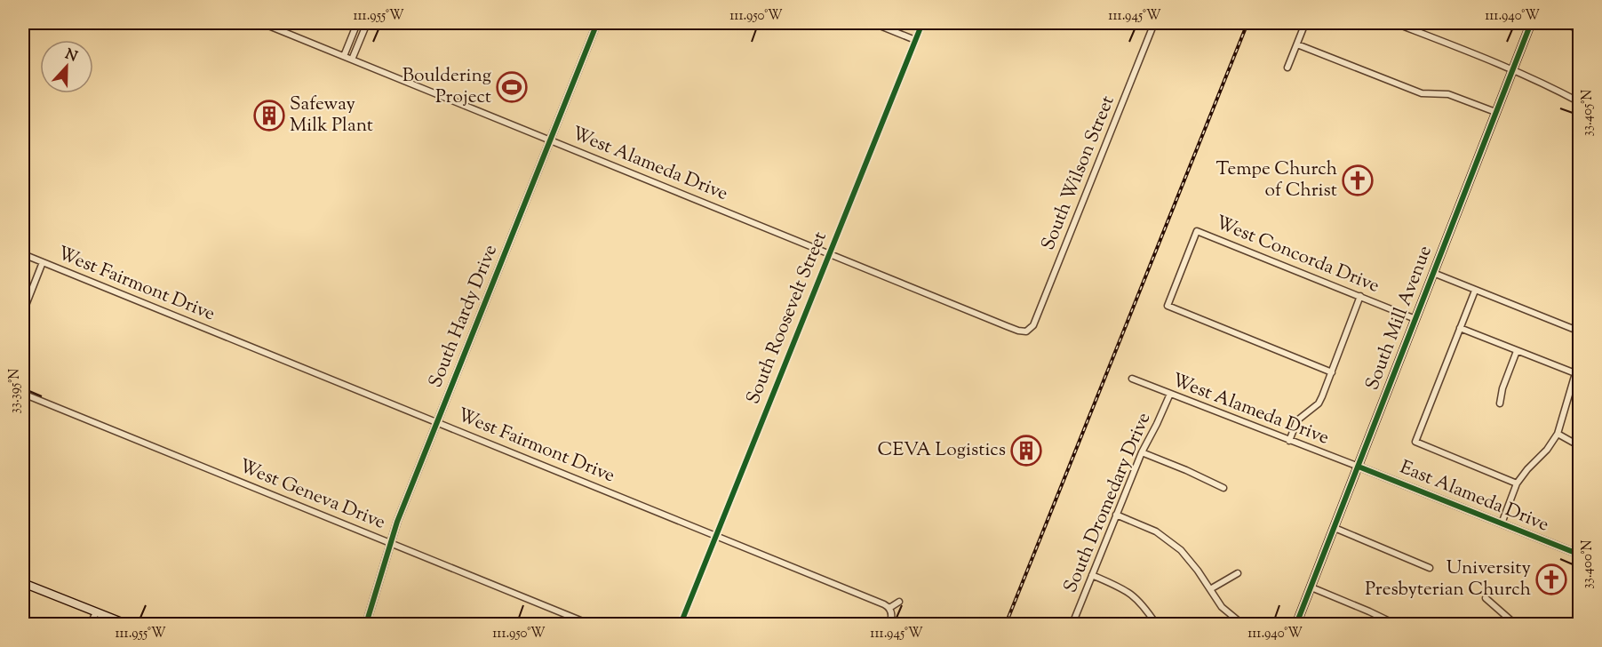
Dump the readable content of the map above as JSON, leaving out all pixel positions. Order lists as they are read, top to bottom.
{
  "streets": {
    "main road": ["South Mill Avenue"],
    "street": [
      "West Alameda Drive",
      "South Wilson Street",
      "West Concorda Drive",
      "West Fairmont Drive",
      "South Hardy Drive",
      "South Roosevelt Street",
      "West Geneva Drive",
      "East Alameda Drive",
      "South Dromedary Drive"
    ]
  },
  "crossings": [
    ["West Alameda Drive", "South Wilson Street"],
    ["West Alameda Drive", "South Hardy Drive"],
    ["West Alameda Drive", "South Roosevelt Street"],
    ["West Alameda Drive", "South Mill Avenue"],
    ["West Alameda Drive", "East Alameda Drive"],
    ["West Alameda Drive", "South Dromedary Drive"],
    ["West Concorda Drive", "South Mill Avenue"],
    ["West Fairmont Drive", "South Hardy Drive"],
    ["West Fairmont Drive", "South Roosevelt Street"],
    ["South Hardy Drive", "West Geneva Drive"],
    ["South Mill Avenue", "East Alameda Drive"]
  ],
  "places": {
    "sports": ["Bouldering Project"],
    "building": ["Safeway Milk Plant", "CEVA Logistics"],
    "church": ["Tempe Church of Christ", "University Presbyterian Church"]
  },
  "north": "top",
  "coordinates": [
    "111.955°W",
    "111.950°W",
    "111.945°W",
    "111.940°W",
    "33.405°N",
    "33.395°N",
    "33.400°N"
  ]
}
